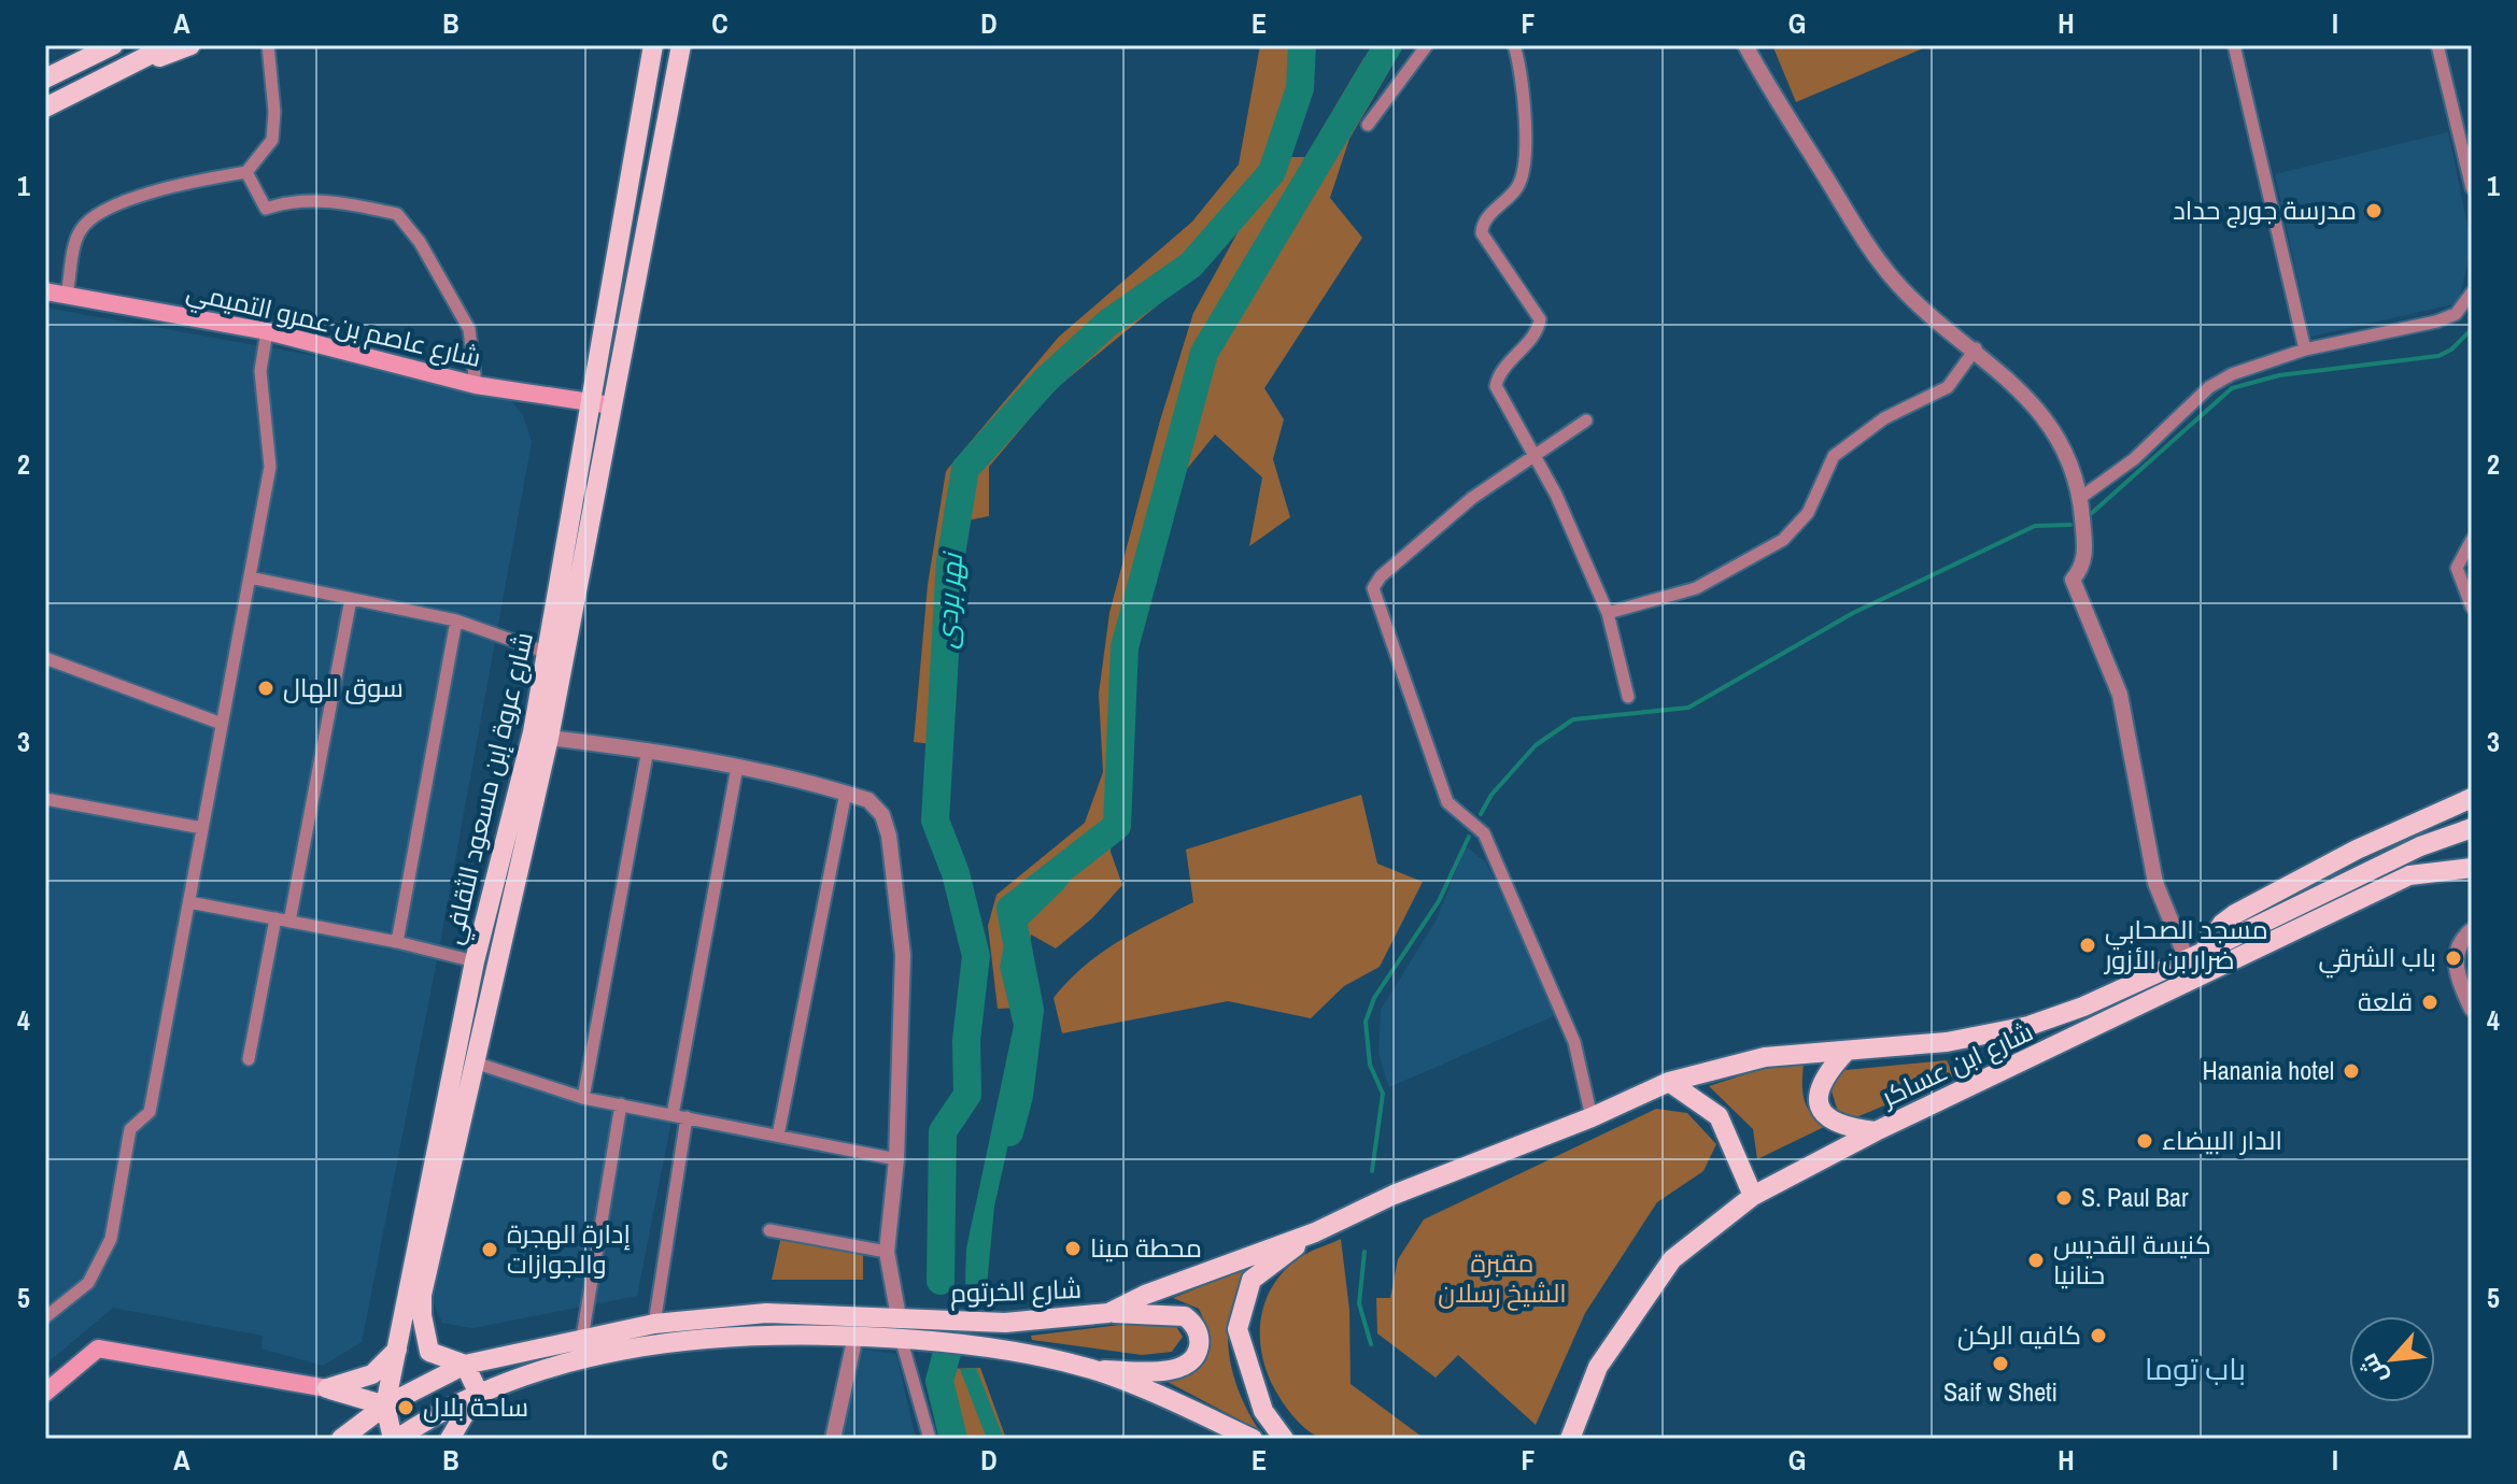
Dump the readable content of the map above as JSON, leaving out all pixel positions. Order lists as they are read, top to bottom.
{
  "streets": {
    "main road": [
      "شارع عاصم بن عمرو التميمي",
      "شارع عروة إبن مسعود الثقافي",
      "شارع ابن عساكر",
      "شارع الخرتوم"
    ]
  },
  "crossings": [
    ["شارع عاصم بن عمرو التميمي", "شارع عروة إبن مسعود الثقافي"],
    ["شارع عروة إبن مسعود الثقافي", "شارع الخرتوم"],
    ["شارع ابن عساكر", "شارع الخرتوم"]
  ],
  "districts": ["باب توما"],
  "water": ["نهر بردى"],
  "parks": ["مقبرة الشيخ رسلان"],
  "places": [
    "مدرسة جورج حداد",
    "سوق الهال",
    "مسجد الصحابي ضرار بن الأزور",
    "باب الشرقي",
    "قلعة",
    "Hanania hotel",
    "الدار البيضاء",
    "S. Paul Bar",
    "محطة مينا",
    "إدارة الهجرة والجوازات",
    "كنيسة القديس حنانيا",
    "كافيه الركن",
    "Saif w Sheti",
    "ساحة بلال"
  ],
  "north": "bottom left",
  "grid": {
    "columns": [
      "A",
      "B",
      "C",
      "D",
      "E",
      "F",
      "G",
      "H",
      "I"
    ],
    "rows": [
      "1",
      "2",
      "3",
      "4",
      "5"
    ]
  }
}
